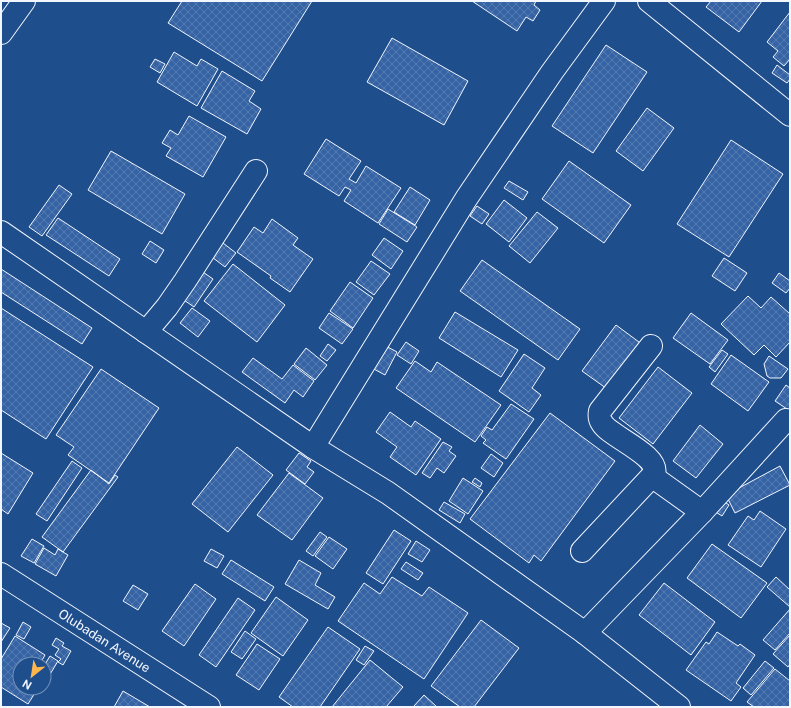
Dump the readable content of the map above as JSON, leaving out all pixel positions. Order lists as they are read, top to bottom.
{
  "streets": {
    "street": ["Olubadan Avenue"]
  },
  "north": "bottom left"
}
